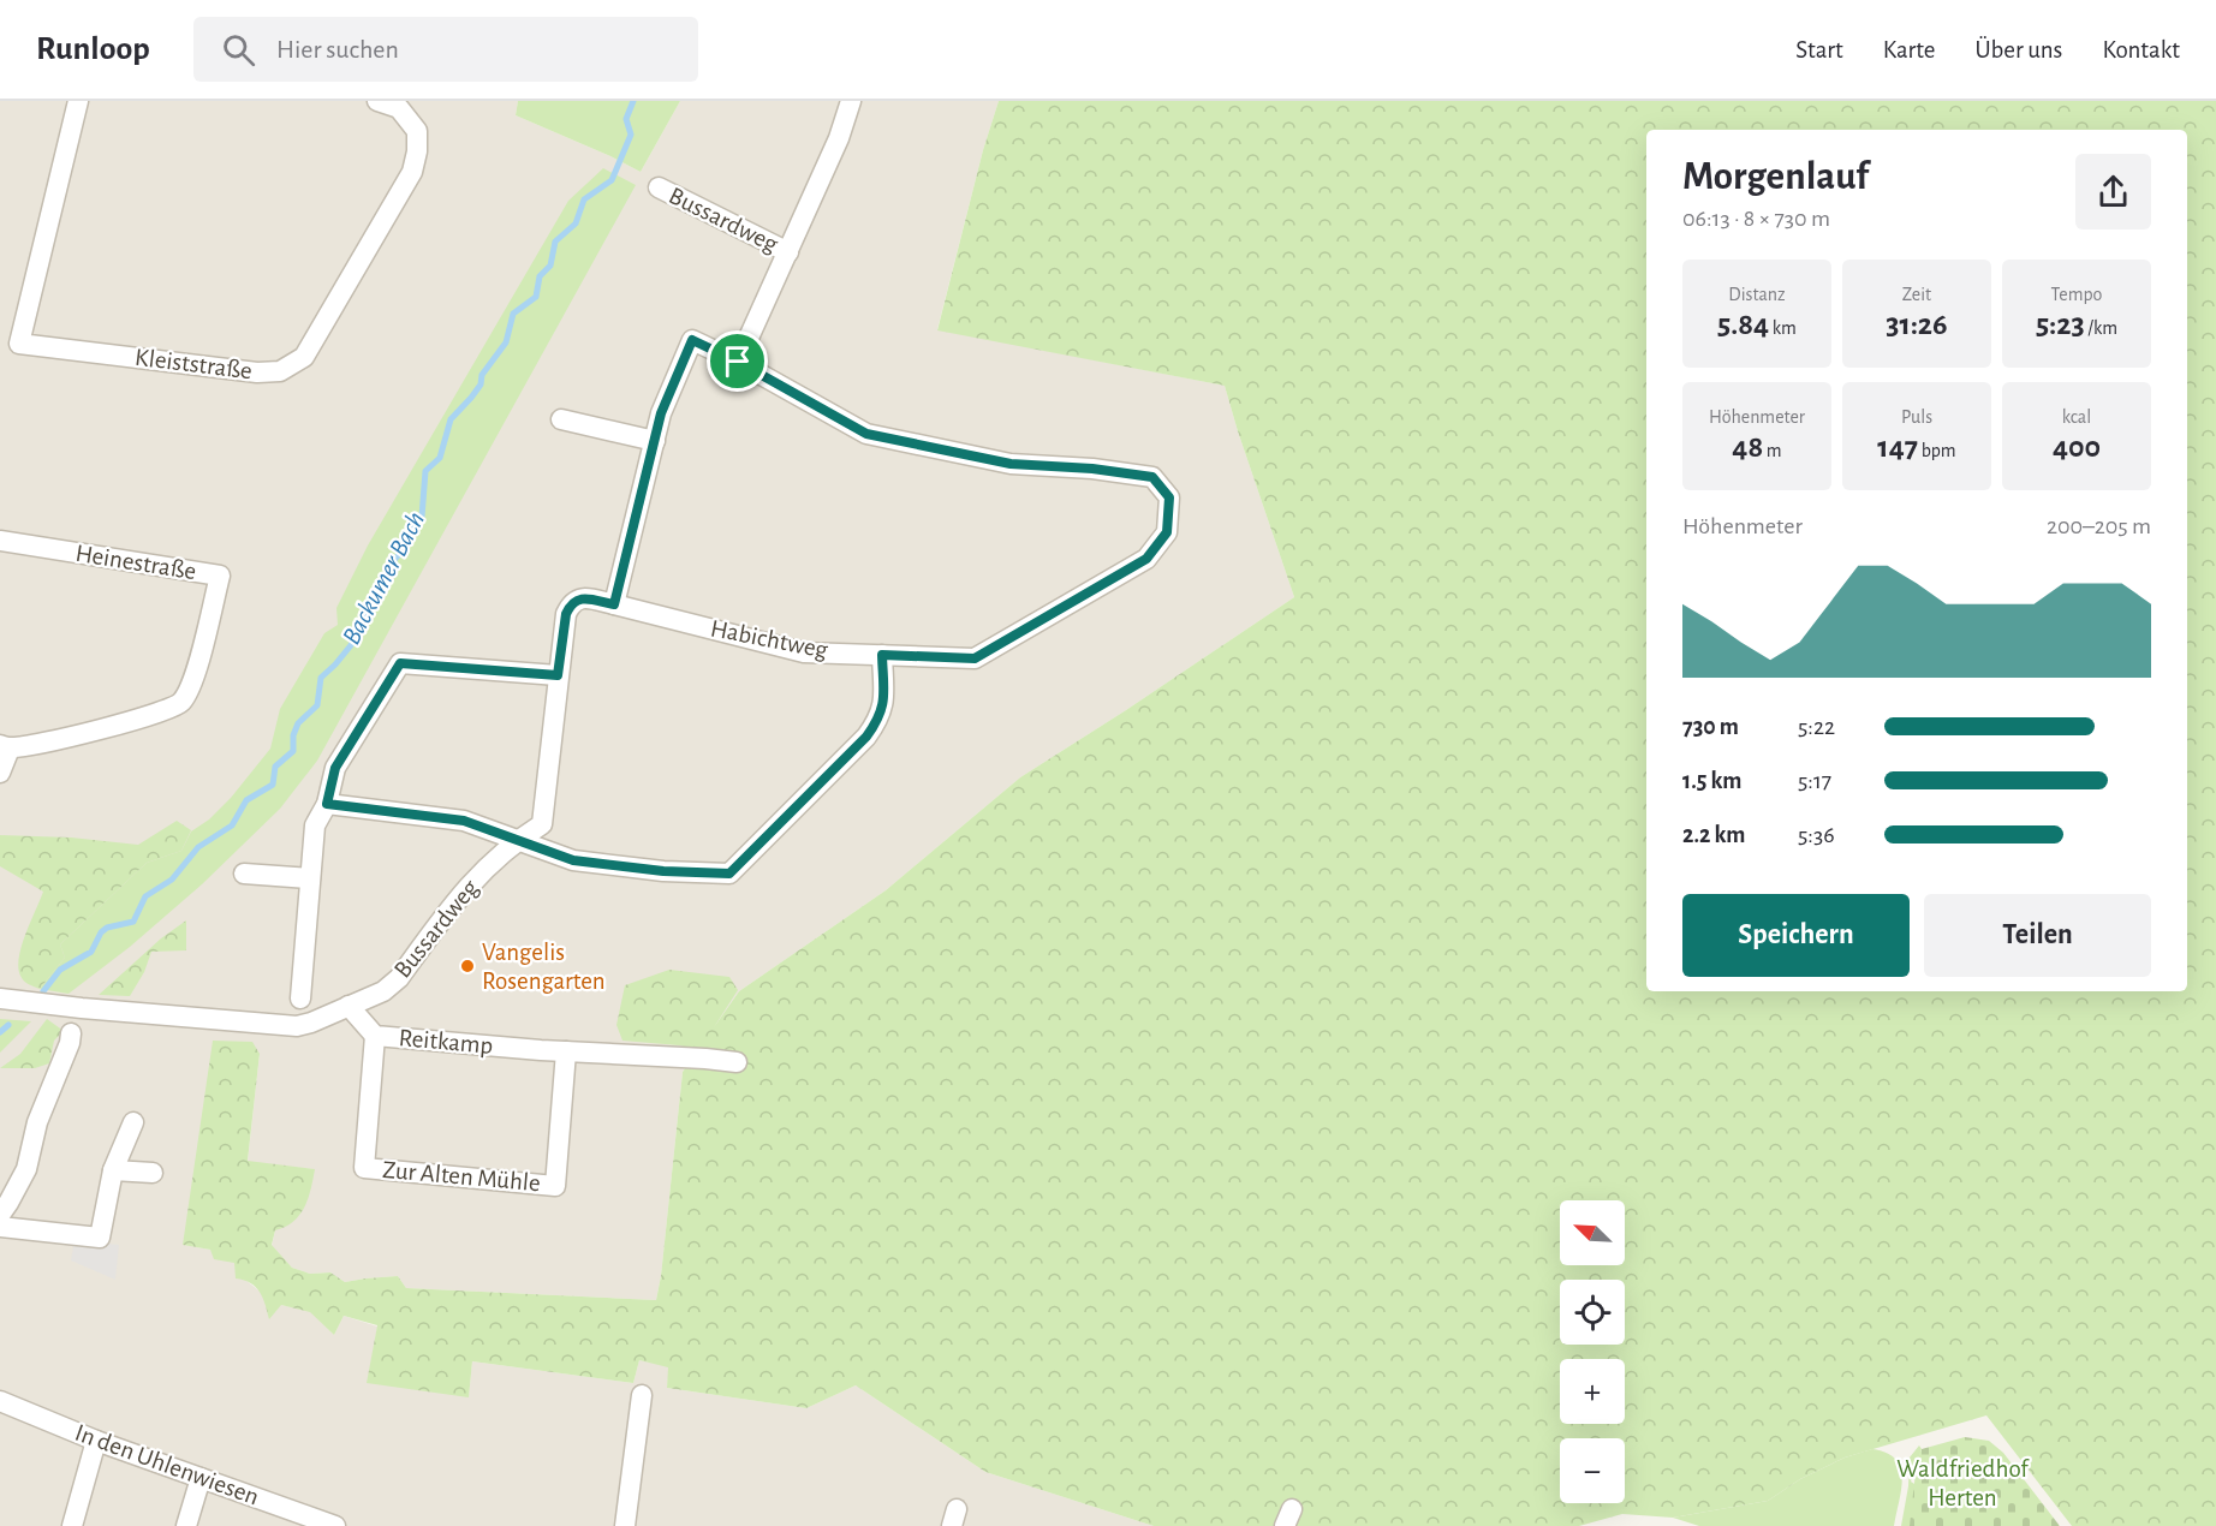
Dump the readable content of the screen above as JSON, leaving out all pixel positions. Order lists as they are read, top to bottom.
{
  "streets": {
    "street": [
      "Bussardweg",
      "Kleiststraße",
      "Heinestraße",
      "Habichtweg",
      "Reitkamp",
      "Zur Alten Mühle",
      "In den Uhlenwiesen"
    ]
  },
  "crossings": [
    ["Bussardweg", "Habichtweg"],
    ["Bussardweg", "Reitkamp"],
    ["Reitkamp", "Zur Alten Mühle"]
  ],
  "water": ["Backumer Bach"],
  "parks": ["Waldfriedhof Herten"],
  "places": ["Vangelis Rosengarten"],
  "north": "top left",
  "page": {
    "header": "Runloop",
    "search": "Hier suchen",
    "nav": [
      "Start",
      "Karte",
      "Über uns",
      "Kontakt"
    ],
    "heading": ["Morgenlauf", "06:13 · 8 × 730 m"],
    "stats": [
      ["Distanz", "5.84 km"],
      ["Zeit", "31:26"],
      ["Tempo", "5:23 /km"],
      ["Höhenmeter", "48 m"],
      ["Puls", "147 bpm"],
      ["kcal", "400"]
    ],
    "chart": ["Höhenmeter", "200–205 m"],
    "list": [
      {
        "name": "730 m",
        "note": "5:22"
      },
      {
        "name": "1.5 km",
        "note": "5:17"
      },
      {
        "name": "2.2 km",
        "note": "5:36"
      }
    ],
    "buttons": ["Speichern", "Teilen"],
    "map_buttons": ["+", "−"]
  }
}
